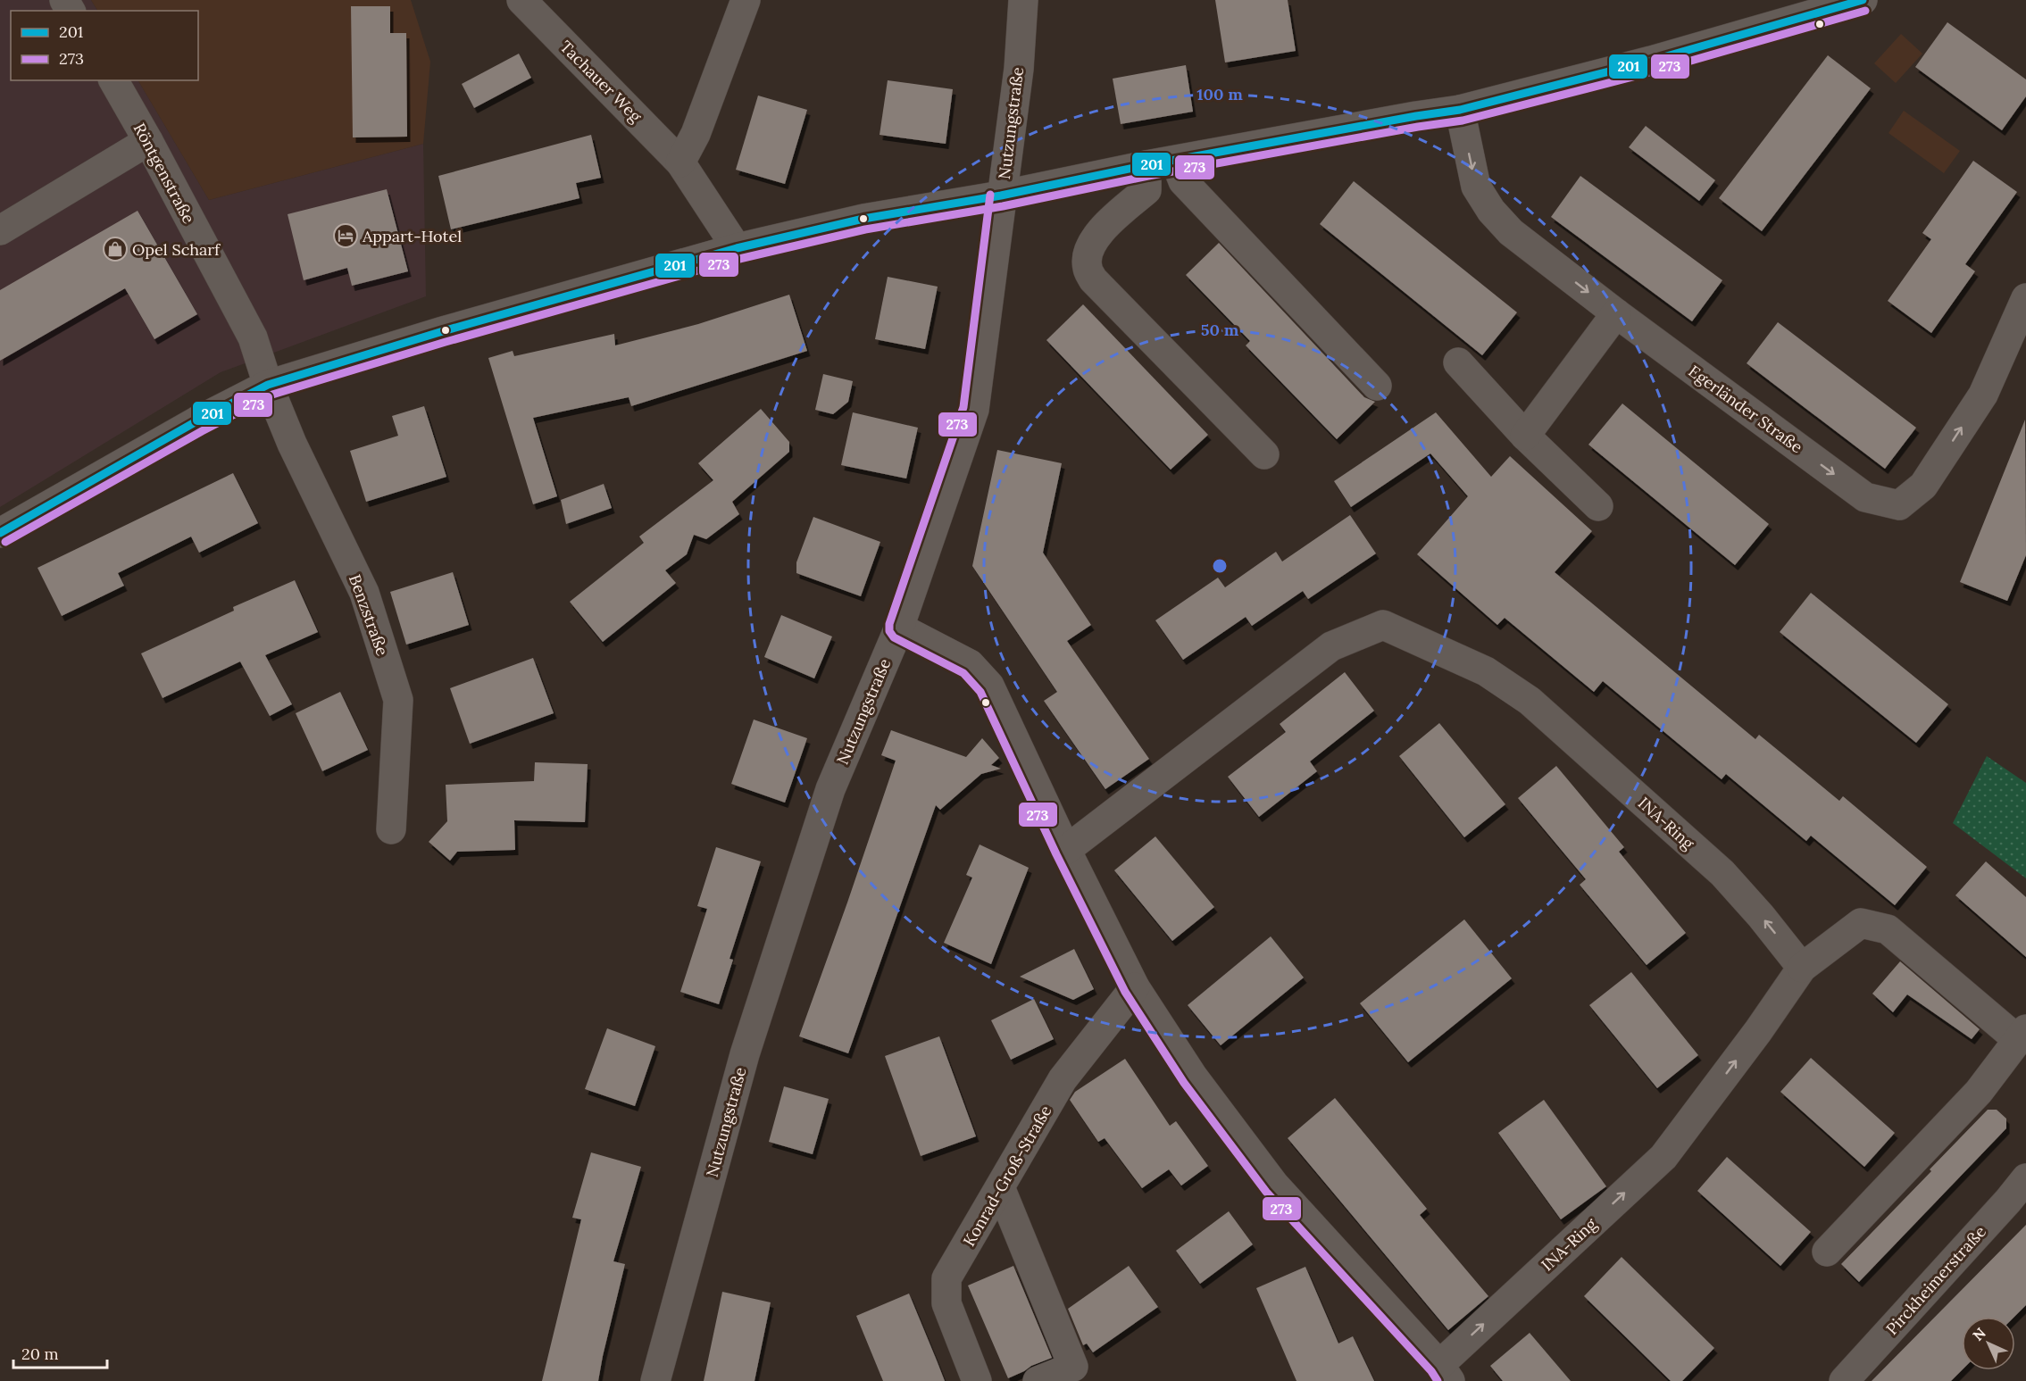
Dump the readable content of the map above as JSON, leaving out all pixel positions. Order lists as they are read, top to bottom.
{
  "streets": {
    "street": [
      "Tachauer Weg",
      "Nutzungstraße",
      "Röntgenstraße",
      "Egerländer Straße",
      "Benzstraße",
      "INA-Ring",
      "Konrad-Groß-Straße",
      "Pirckheimerstraße"
    ]
  },
  "crossings": [
    ["Röntgenstraße", "Benzstraße"]
  ],
  "places": {
    "hotel": ["Appart-Hotel"],
    "shop": ["Opel Scharf"]
  },
  "lines": ["transit line 201", "transit line 273"],
  "legend": ["201", "273"],
  "scale_bar": "20 m",
  "north": "top left",
  "rings": ["100 m", "50 m"]
}
